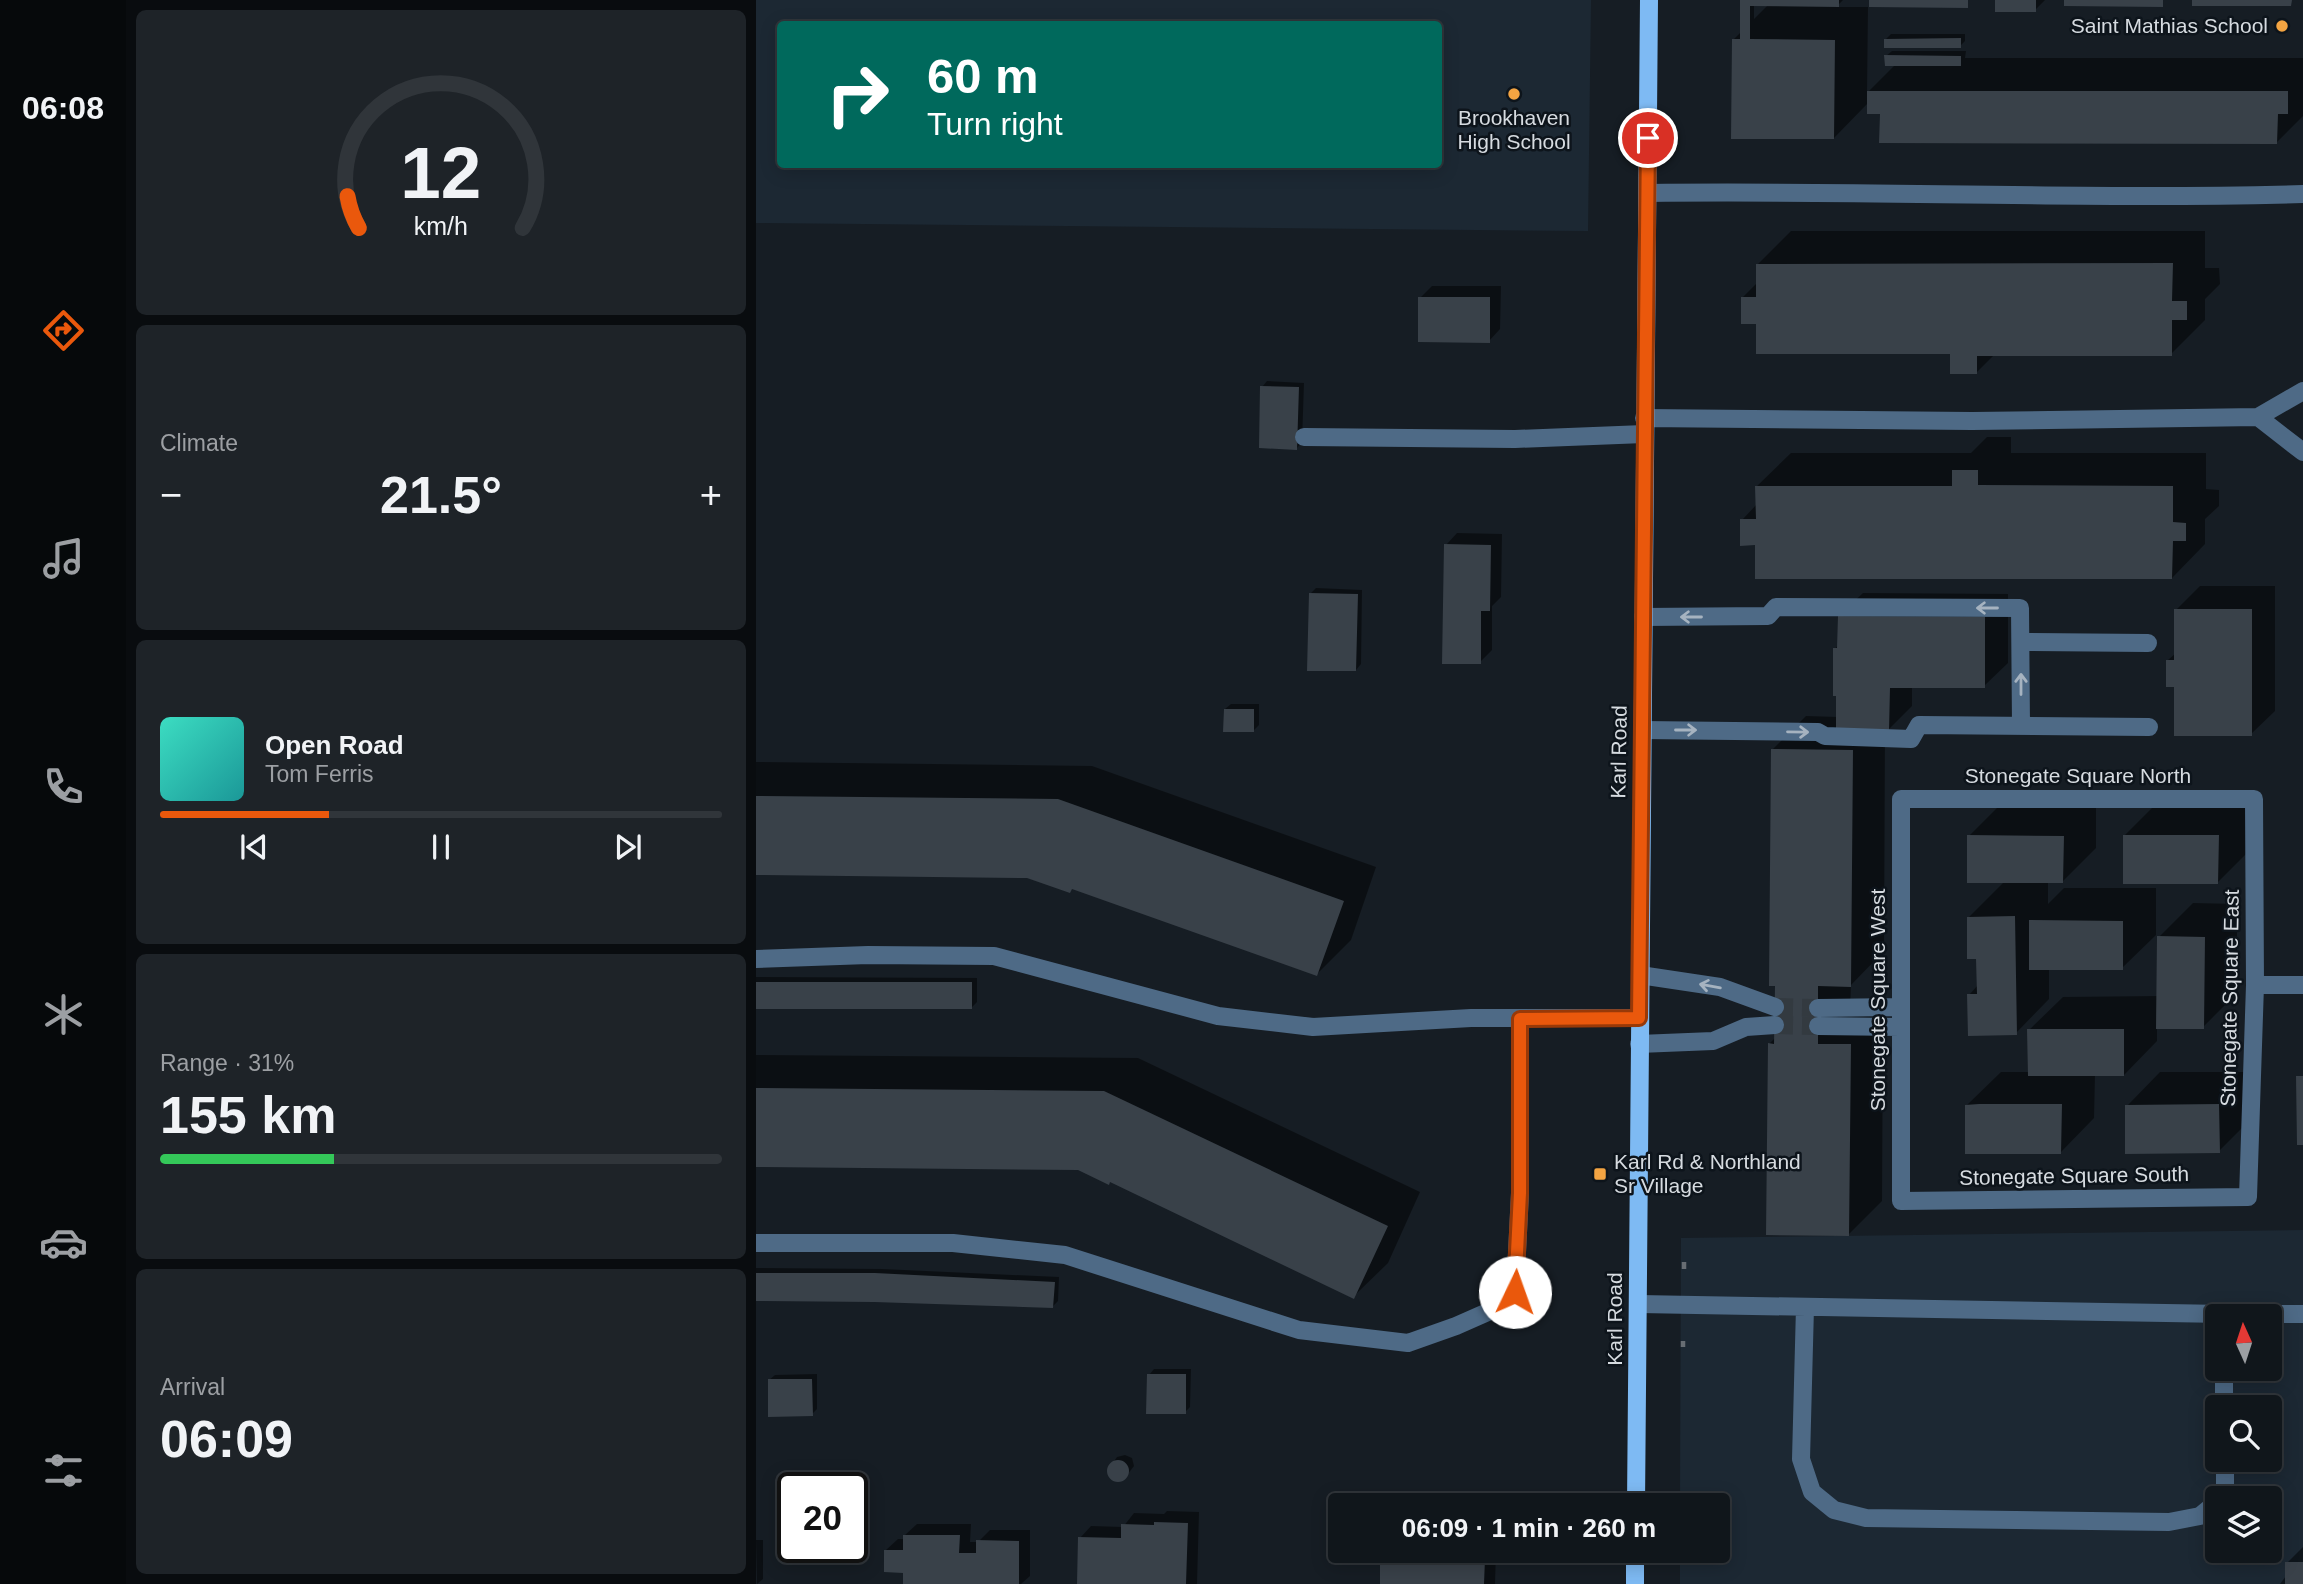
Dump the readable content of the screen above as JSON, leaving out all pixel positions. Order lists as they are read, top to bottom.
{
  "streets": {
    "main road": ["Karl Road"],
    "street": [
      "Stonegate Square North",
      "Stonegate Square East",
      "Stonegate Square West",
      "Stonegate Square South"
    ]
  },
  "crossings": [
    ["Stonegate Square North", "Stonegate Square East"],
    ["Stonegate Square North", "Stonegate Square West"],
    ["Stonegate Square East", "Stonegate Square South"],
    ["Stonegate Square West", "Stonegate Square South"]
  ],
  "places": {
    "other": ["Saint Mathias School", "Brookhaven High School"],
    "transit": ["Karl Rd & Northland Sr Village"]
  },
  "north": "top",
  "page": {
    "tabs": "06:08",
    "turn": ["60 m", "Turn right"],
    "tile": [
      "Climate",
      ["Range · 31%", "155 km"],
      ["Arrival", "06:09"]
    ],
    "heat": ["−", "21.5°", "+"],
    "song": ["Open Road", "Tom Ferris"],
    "limit": "20",
    "trip": "06:09 · 1 min · 260 m",
    "gauge": ["12", "km/h"]
  }
}
